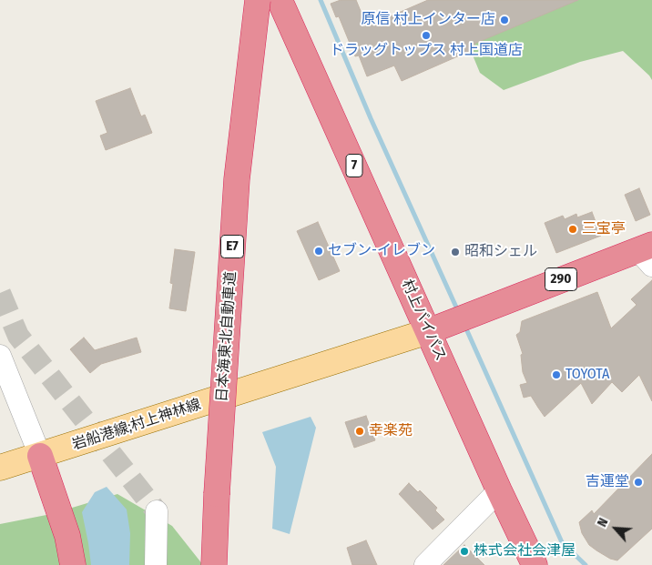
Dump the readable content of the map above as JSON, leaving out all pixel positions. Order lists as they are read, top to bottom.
{
  "streets": {
    "highway": [
      "7",
      "E7",
      "290",
      "村上バイパス",
      "日本海東北自動車道"
    ],
    "main road": ["岩船港線;村上神林線"]
  },
  "crossings": [
    ["290", "村上バイパス"],
    ["290", "岩船港線;村上神林線"],
    ["村上バイパス", "岩船港線;村上神林線"]
  ],
  "places": [
    "原信 村上インター店",
    "ドラッグトップス 村上国道店",
    "三宝亭",
    "セブン-イレブン",
    "昭和シェル",
    "TOYOTA",
    "幸楽苑",
    "吉運堂",
    "株式会社会津屋"
  ],
  "north": "top left"
}
